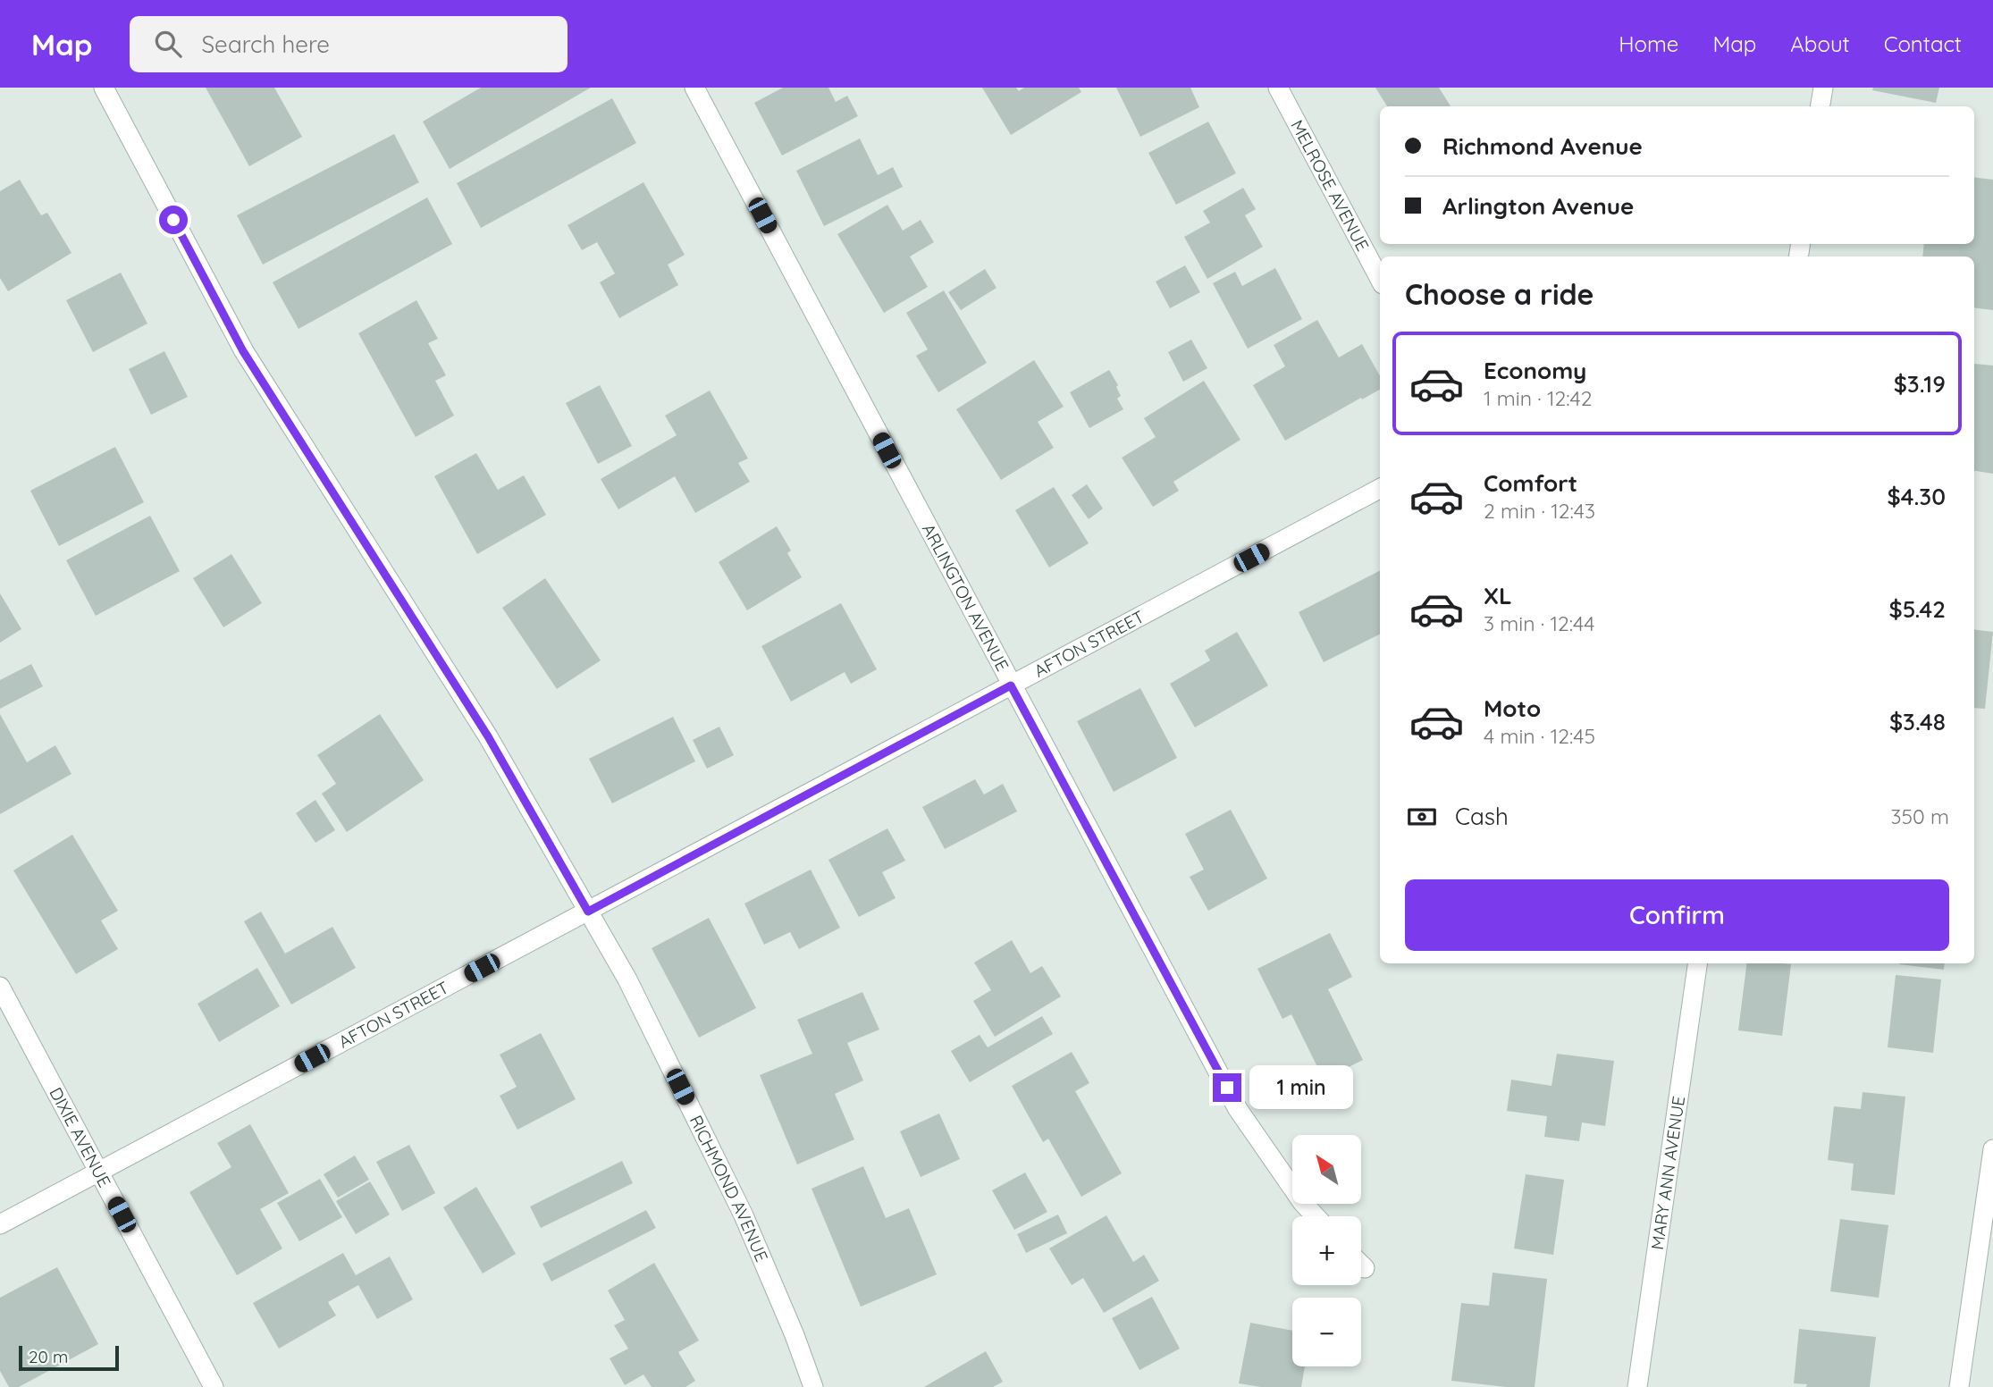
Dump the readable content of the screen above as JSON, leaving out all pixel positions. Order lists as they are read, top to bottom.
{
  "streets": {
    "street": [
      "MELROSE AVENUE",
      "ARLINGTON AVENUE",
      "AFTON STREET",
      "DIXIE AVENUE",
      "MARY ANN AVENUE",
      "RICHMOND AVENUE"
    ]
  },
  "crossings": [
    ["ARLINGTON AVENUE", "AFTON STREET"],
    ["AFTON STREET", "DIXIE AVENUE"],
    ["AFTON STREET", "RICHMOND AVENUE"]
  ],
  "scale_bar": "20 m",
  "north": "top left",
  "page": {
    "header": "Map",
    "search": "Search here",
    "nav": [
      "Home",
      "Map",
      "About",
      "Contact"
    ],
    "banner": ["Richmond Avenue", "Arlington Avenue"],
    "heading": "Choose a ride",
    "list": [
      {
        "name": "Economy",
        "note": "1 min · 12:42",
        "value": "$3.19"
      },
      {
        "name": "Comfort",
        "note": "2 min · 12:43",
        "value": "$4.30"
      },
      {
        "name": "XL",
        "note": "3 min · 12:44",
        "value": "$5.42"
      },
      {
        "name": "Moto",
        "note": "4 min · 12:45",
        "value": "$3.48"
      }
    ],
    "pay": ["Cash", "350 m"],
    "buttons": "Confirm",
    "bubble": "1 min",
    "map_buttons": ["+", "−"],
    "scale": "20 m"
  }
}
